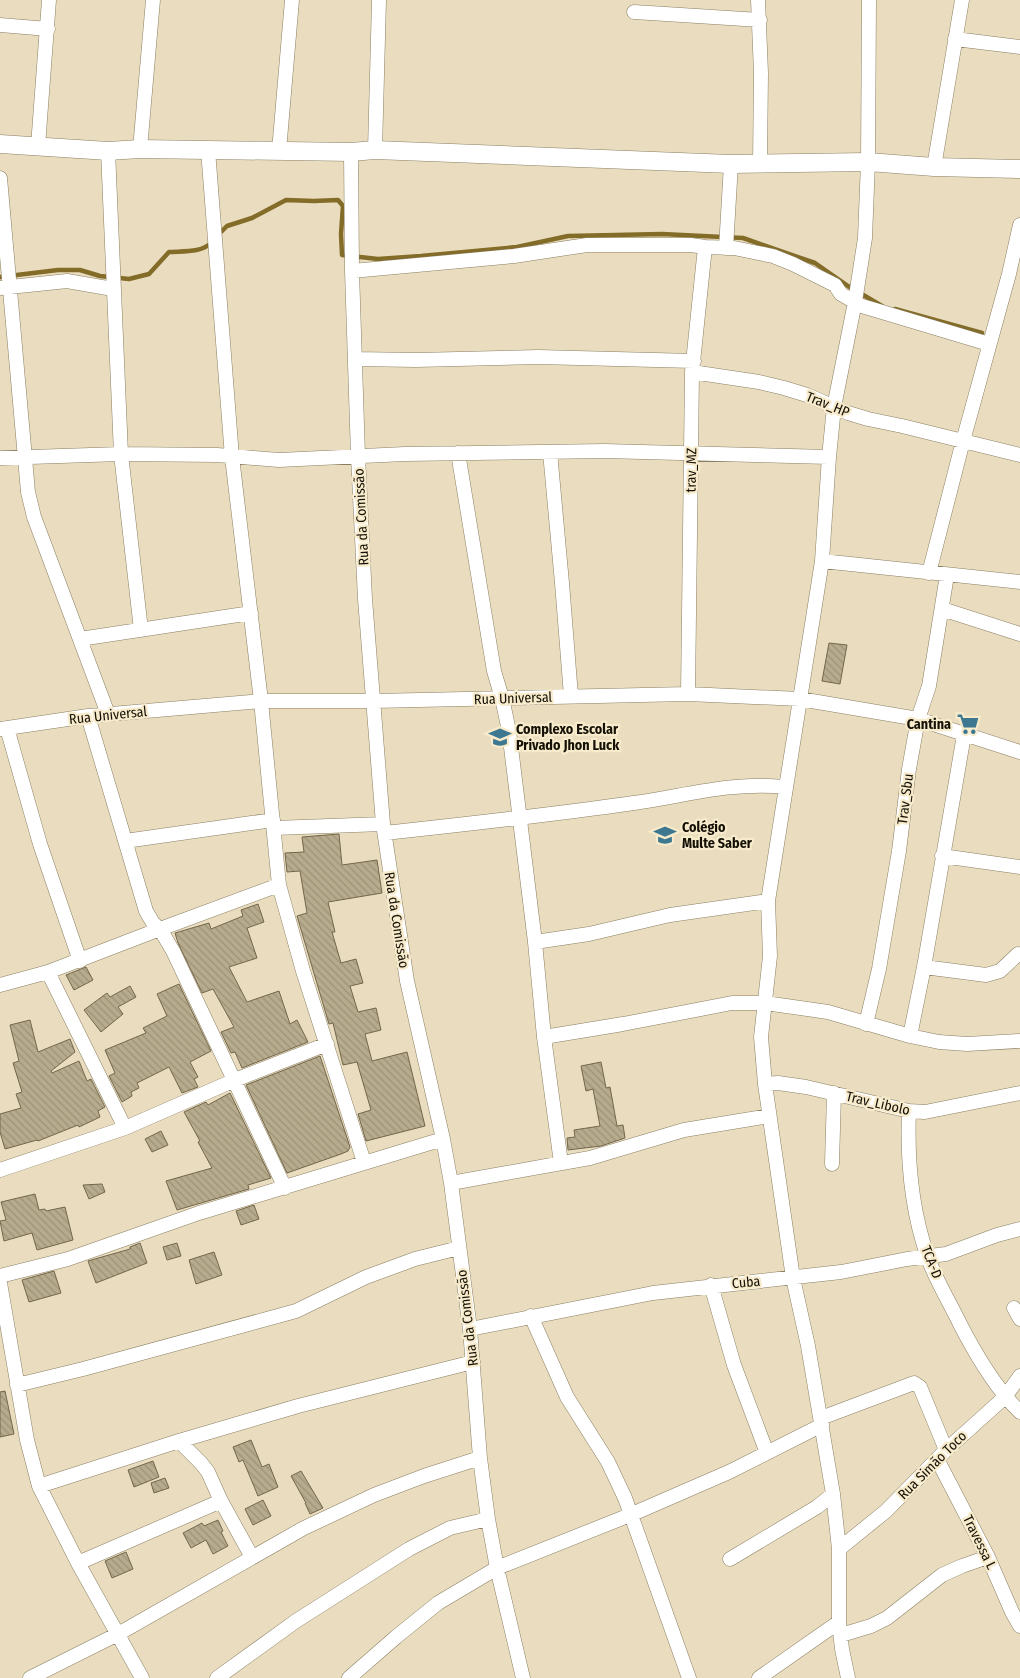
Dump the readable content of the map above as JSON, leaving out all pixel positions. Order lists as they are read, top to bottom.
{
  "streets": {
    "street": [
      "Trav_HP",
      "trav_MZ",
      "Rua da Comissão",
      "Rua Universal",
      "Trav_Sbu",
      "Trav_Libolo",
      "TCA-D",
      "Cuba",
      "Rua Simão Toco",
      "Travessa L"
    ]
  },
  "crossings": [
    ["Trav_HP", "trav_MZ"],
    ["Trav_HP", "Rua da Comissão"],
    ["trav_MZ", "Rua Universal"],
    ["Rua da Comissão", "Rua Universal"],
    ["Rua da Comissão", "Cuba"],
    ["Rua da Comissão", "Travessa L"],
    ["Rua Universal", "Trav_Sbu"],
    ["Trav_Libolo", "TCA-D"],
    ["TCA-D", "Cuba"],
    ["TCA-D", "Rua Simão Toco"],
    ["Rua Simão Toco", "Travessa L"]
  ],
  "places": {
    "supermarket": ["Cantina"],
    "school or university": ["Complexo Escolar Privado Jhon Luck", "Colégio Multe Saber"]
  }
}
